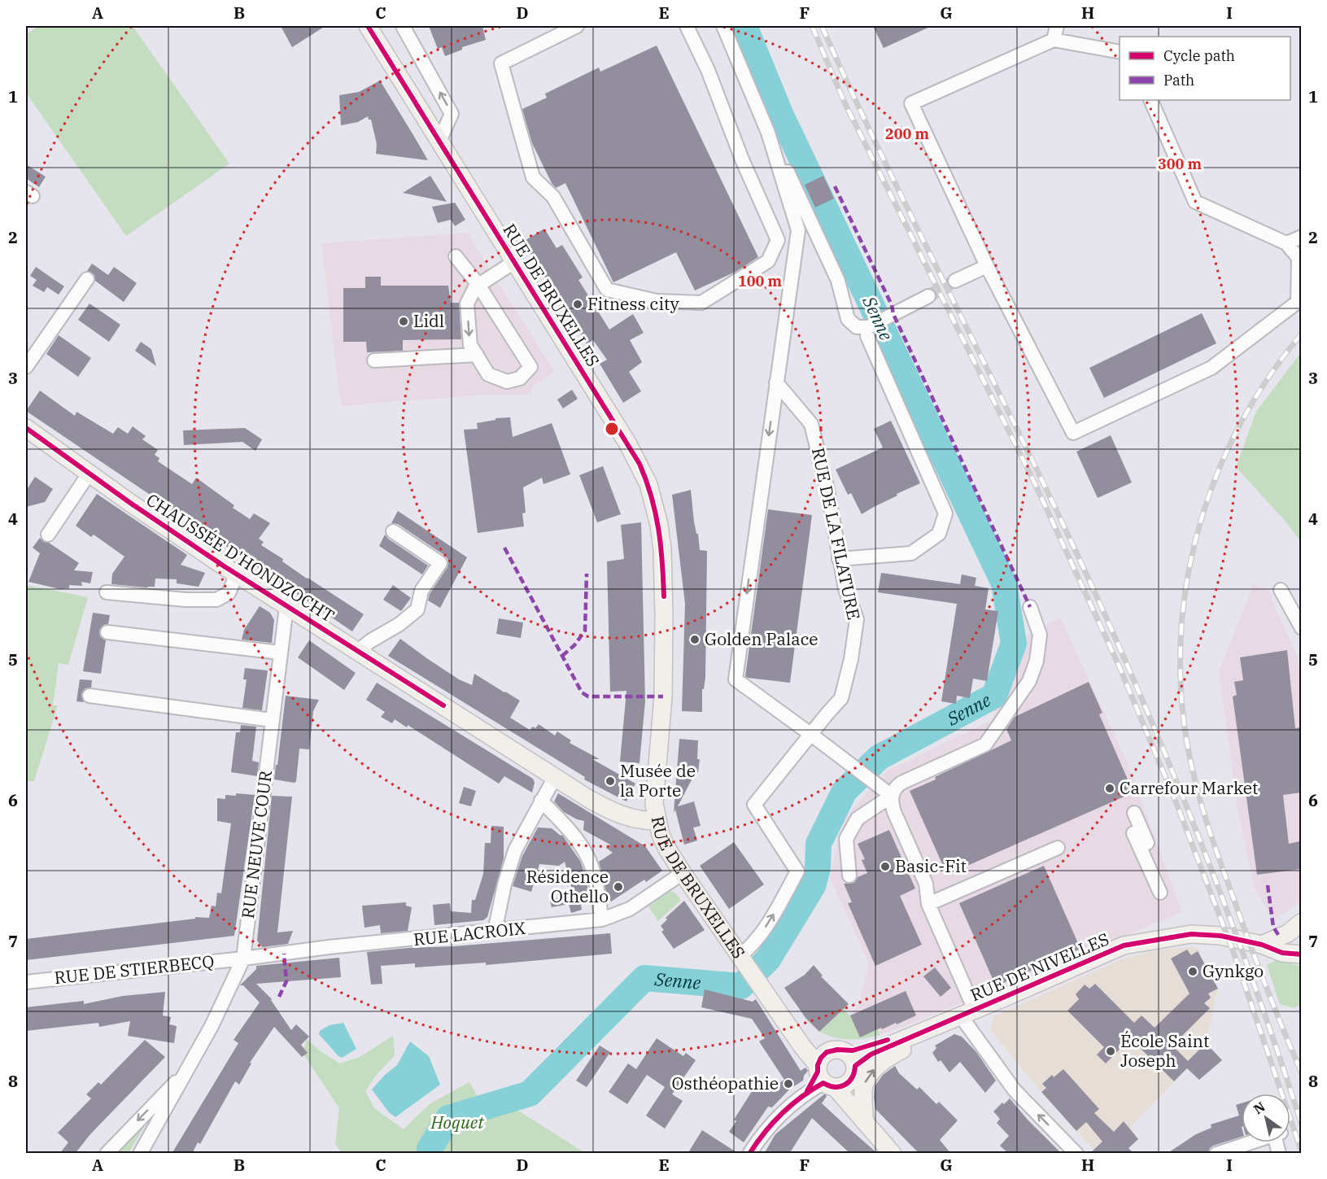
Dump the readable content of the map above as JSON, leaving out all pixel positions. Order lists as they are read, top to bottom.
{
  "streets": {
    "main road": ["RUE DE BRUXELLES", "CHAUSSÉE D'HONDZOCHT", "RUE DE NIVELLES"],
    "street": [
      "RUE DE LA FILATURE",
      "RUE NEUVE COUR",
      "RUE LACROIX",
      "RUE DE STIERBECQ"
    ]
  },
  "crossings": [
    ["RUE DE BRUXELLES", "RUE DE LA FILATURE"],
    ["RUE DE BRUXELLES", "CHAUSSÉE D'HONDZOCHT"],
    ["RUE DE BRUXELLES", "RUE LACROIX"],
    ["RUE DE BRUXELLES", "RUE DE NIVELLES"],
    ["CHAUSSÉE D'HONDZOCHT", "RUE NEUVE COUR"],
    ["RUE NEUVE COUR", "RUE LACROIX"],
    ["RUE NEUVE COUR", "RUE DE STIERBECQ"],
    ["RUE LACROIX", "RUE DE STIERBECQ"]
  ],
  "one_way": ["RUE DE LA FILATURE"],
  "water": ["Senne"],
  "parks": ["Hoquet"],
  "places": [
    "Fitness city",
    "Lidl",
    "Golden Palace",
    "Musée de la Porte",
    "Carrefour Market",
    "Basic-Fit",
    "Résidence Othello",
    "Gynkgo",
    "École Saint Joseph",
    "Osthéopathie"
  ],
  "legend": ["Cycle path", "Path"],
  "north": "top left",
  "grid": {
    "columns": [
      "A",
      "B",
      "C",
      "D",
      "E",
      "F",
      "G",
      "H",
      "I"
    ],
    "rows": [
      "1",
      "2",
      "3",
      "4",
      "5",
      "6",
      "7",
      "8"
    ]
  },
  "rings": ["200 m", "300 m", "100 m"]
}
